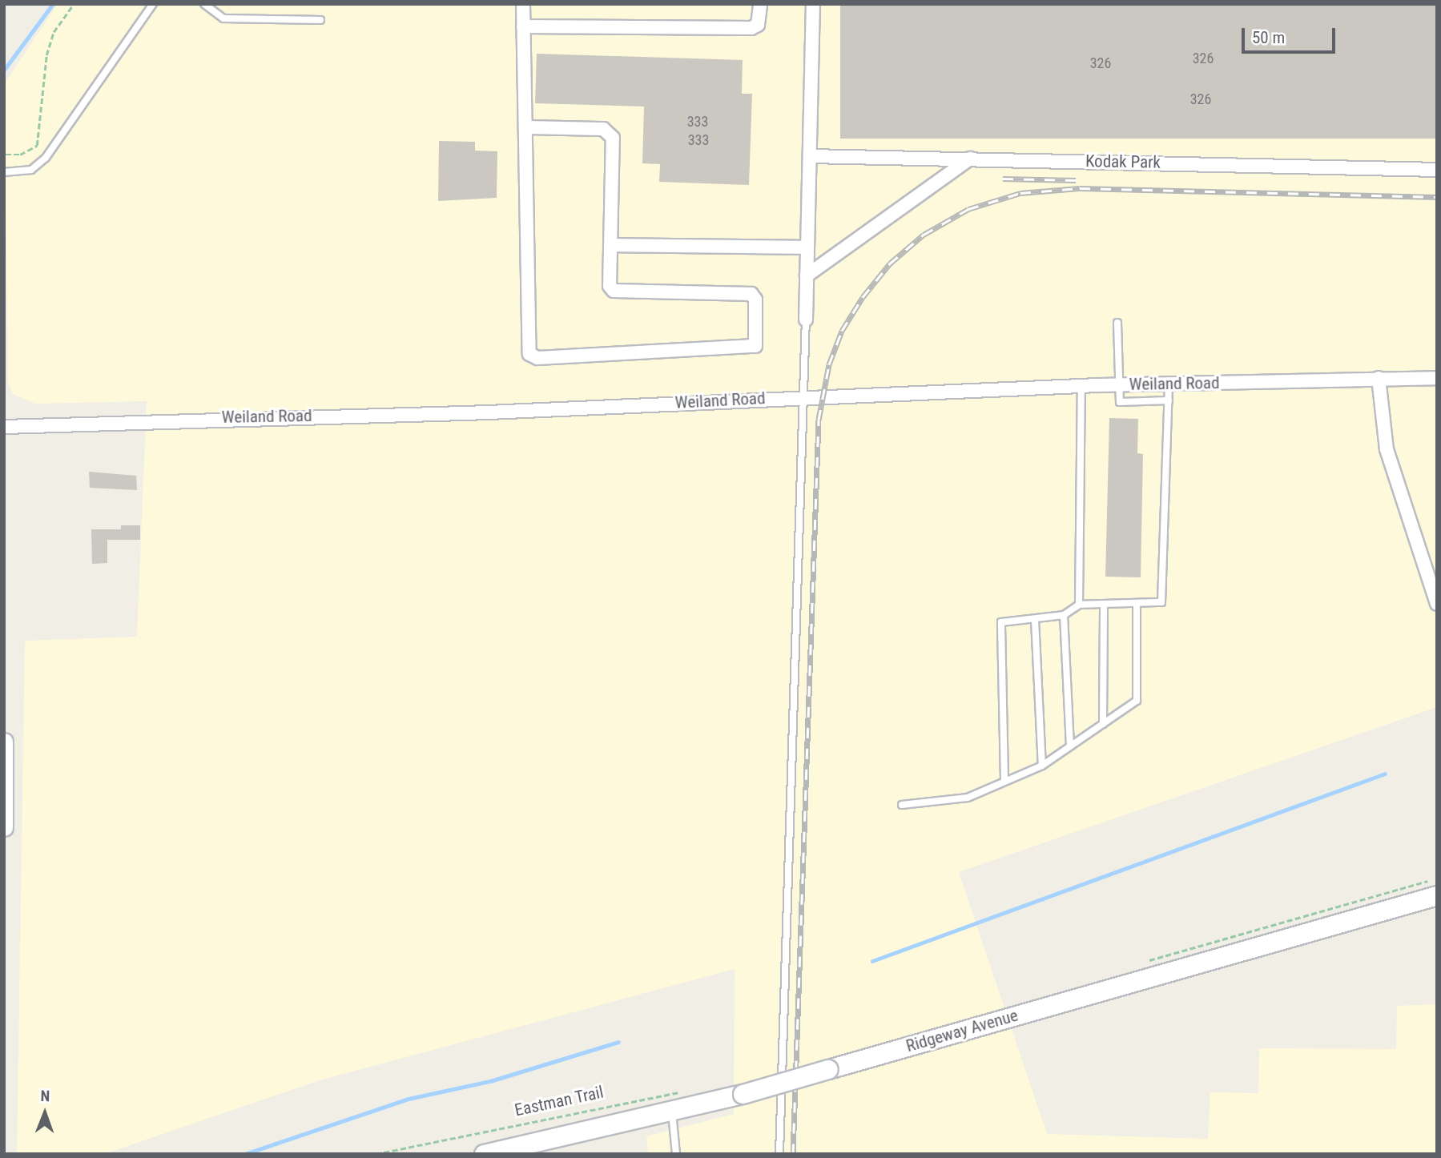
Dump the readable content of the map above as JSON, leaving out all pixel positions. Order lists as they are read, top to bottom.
{
  "streets": {
    "main road": ["Ridgeway Avenue"],
    "street": ["Kodak Park", "Weiland Road"],
    "path": ["Eastman Trail"]
  },
  "house_numbers": [
    "326",
    "326",
    "326",
    "333",
    "333"
  ],
  "scale_bar": "50 m",
  "north": "top"
}
